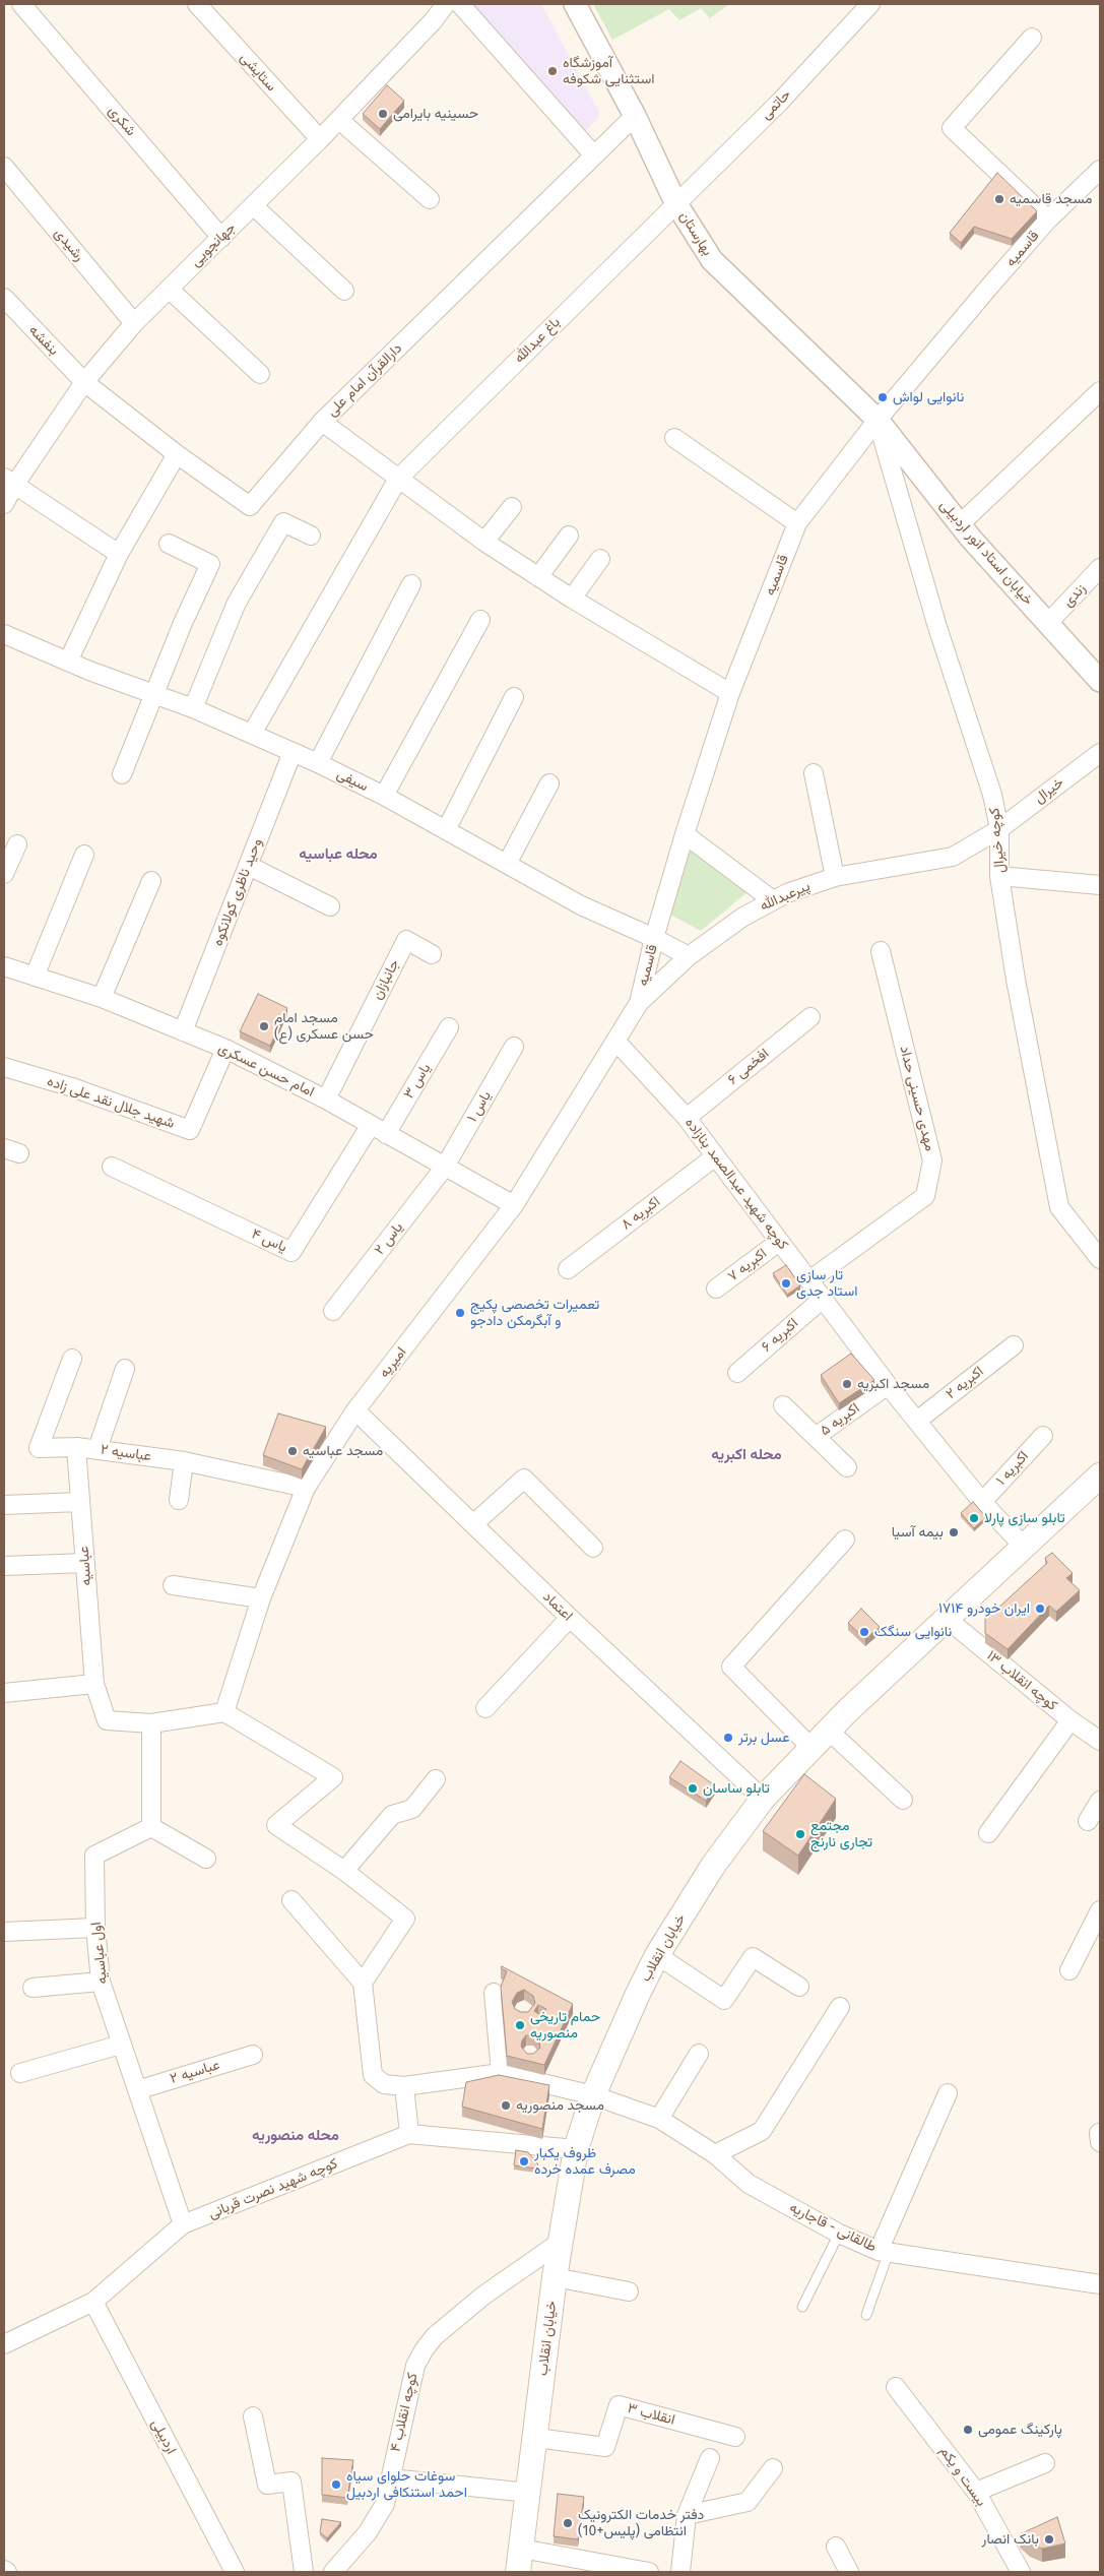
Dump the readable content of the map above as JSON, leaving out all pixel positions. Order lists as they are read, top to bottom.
{
  "streets": {
    "main road": ["خیابان انقلاب"],
    "street": [
      "ستایشی",
      "حاتمی",
      "شکری",
      "بهارستان",
      "رشیدی",
      "جهانجویی",
      "قاسمیه",
      "بنفشه",
      "باغ عبدالله",
      "دارالقرآن امام علی",
      "خیابان استاد انور اردبیلی",
      "زندی",
      "سیفی",
      "خیرال",
      "کوچه خیرال",
      "وحید ناظری کولانکوه",
      "پیرعبدالله",
      "جانبازان",
      "افخمی ۶",
      "امام حسن عسکری",
      "یاس ۳",
      "مهدی حسینی حداد",
      "شهید جلال نقد علی زاده",
      "یاس ۱",
      "کوچه شهید عبدالصمد بنازاده",
      "اکبریه ۸",
      "یاس ۲",
      "یاس ۴",
      "اکبریه ۷",
      "اکبریه ۶",
      "امیریه",
      "اکبریه ۲",
      "اکبریه ۵",
      "عباسیه ۲",
      "اکبریه ۱",
      "عباسیه",
      "اعتماد",
      "کوچه انقلاب ۱۳",
      "اول عباسیه",
      "کوچه شهید نصرت قربانی",
      "طالقانی - قاجاریه",
      "کوچه انقلاب ۴",
      "انقلاب ۳",
      "اردبیلی",
      "بیست و یکم"
    ]
  },
  "crossings": [
    ["ستایشی", "جهانجویی"],
    ["حاتمی", "بهارستان"],
    ["حاتمی", "باغ عبدالله"],
    ["شکری", "جهانجویی"],
    ["بهارستان", "قاسمیه"],
    ["بهارستان", "باغ عبدالله"],
    ["بهارستان", "دارالقرآن امام علی"],
    ["بهارستان", "خیابان استاد انور اردبیلی"],
    ["بهارستان", "کوچه خیرال"],
    ["رشیدی", "جهانجویی"],
    ["جهانجویی", "بنفشه"],
    ["جهانجویی", "دارالقرآن امام علی"],
    ["قاسمیه", "خیابان استاد انور اردبیلی"],
    ["قاسمیه", "سیفی"],
    ["قاسمیه", "کوچه خیرال"],
    ["قاسمیه", "پیرعبدالله"],
    ["بنفشه", "دارالقرآن امام علی"],
    ["باغ عبدالله", "سیفی"],
    ["خیابان استاد انور اردبیلی", "زندی"],
    ["خیابان استاد انور اردبیلی", "کوچه خیرال"],
    ["سیفی", "وحید ناظری کولانکوه"],
    ["سیفی", "پیرعبدالله"],
    ["خیرال", "کوچه خیرال"],
    ["خیرال", "پیرعبدالله"],
    ["کوچه خیرال", "پیرعبدالله"],
    ["وحید ناظری کولانکوه", "امام حسن عسکری"],
    ["پیرعبدالله", "کوچه شهید عبدالصمد بنازاده"],
    ["پیرعبدالله", "امیریه"],
    ["جانبازان", "امام حسن عسکری"],
    ["افخمی ۶", "کوچه شهید عبدالصمد بنازاده"],
    ["امام حسن عسکری", "یاس ۳"],
    ["امام حسن عسکری", "شهید جلال نقد علی زاده"],
    ["امام حسن عسکری", "یاس ۱"],
    ["امام حسن عسکری", "یاس ۲"],
    ["امام حسن عسکری", "یاس ۴"],
    ["امام حسن عسکری", "امیریه"],
    ["یاس ۳", "یاس ۴"],
    ["مهدی حسینی حداد", "کوچه شهید عبدالصمد بنازاده"],
    ["یاس ۱", "یاس ۲"],
    ["کوچه شهید عبدالصمد بنازاده", "اکبریه ۸"],
    ["کوچه شهید عبدالصمد بنازاده", "اکبریه ۷"],
    ["کوچه شهید عبدالصمد بنازاده", "اکبریه ۶"],
    ["کوچه شهید عبدالصمد بنازاده", "امیریه"],
    ["کوچه شهید عبدالصمد بنازاده", "اکبریه ۲"],
    ["کوچه شهید عبدالصمد بنازاده", "اکبریه ۵"],
    ["کوچه شهید عبدالصمد بنازاده", "اکبریه ۱"],
    ["کوچه شهید عبدالصمد بنازاده", "خیابان انقلاب"],
    ["امیریه", "عباسیه ۲"],
    ["امیریه", "عباسیه"],
    ["امیریه", "اعتماد"],
    ["عباسیه ۲", "عباسیه"],
    ["عباسیه ۲", "اول عباسیه"],
    ["اعتماد", "خیابان انقلاب"],
    ["کوچه انقلاب ۱۳", "خیابان انقلاب"],
    ["خیابان انقلاب", "کوچه شهید نصرت قربانی"],
    ["خیابان انقلاب", "طالقانی - قاجاریه"],
    ["خیابان انقلاب", "کوچه انقلاب ۴"],
    ["خیابان انقلاب", "انقلاب ۳"],
    ["اول عباسیه", "کوچه شهید نصرت قربانی"],
    ["کوچه شهید نصرت قربانی", "اردبیلی"]
  ],
  "districts": ["محله عباسیه", "محله اکبریه", "محله منصوریه"],
  "places": [
    "آموزشگاه استثنایی شکوفه",
    "حسینیه بایرامی",
    "مسجد قاسمیه",
    "نانوایی لواش",
    "مسجد امام حسن عسکری (ع)",
    "تار سازی استاد جدی",
    "تعمیرات تخصصی پکیج و آبگرمکن دادجو",
    "مسجد اکبریه",
    "مسجد عباسیه",
    "تابلو سازی پارلا",
    "بیمه آسیا",
    "ایران خودرو ۱۷۱۴",
    "نانوایی سنگک",
    "عسل برتر",
    "تابلو ساسان",
    "مجتمع تجاری نارنج",
    "حمام تاریخی منصوریه",
    "مسجد منصوریه",
    "ظروف یکبار مصرف عمده خرده",
    "پارکینگ عمومی",
    "سوغات حلوای سیاه احمد استنکافی اردبیل",
    "دفتر خدمات الکترونیک انتظامی (پلیس+10)",
    "بانک انصار"
  ]
}
